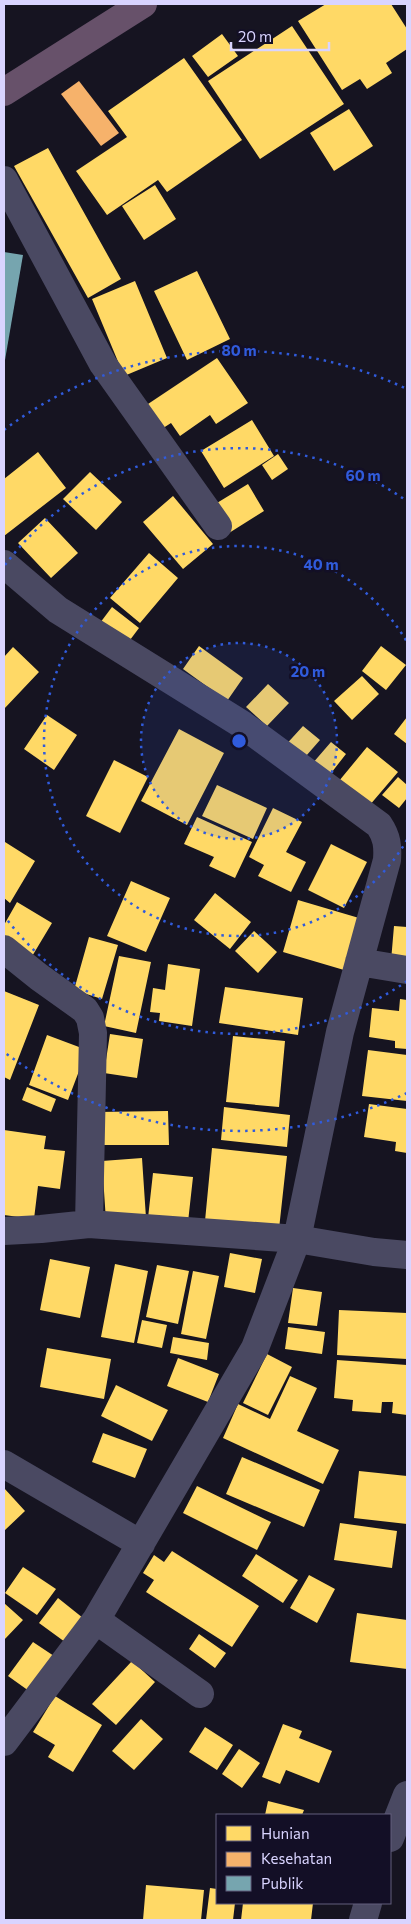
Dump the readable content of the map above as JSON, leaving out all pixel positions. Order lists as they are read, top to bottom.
{
  "legend": ["Hunian", "Kesehatan", "Publik"],
  "scale_bar": "20 m",
  "rings": [
    "80 m",
    "60 m",
    "40 m",
    "20 m"
  ]
}
